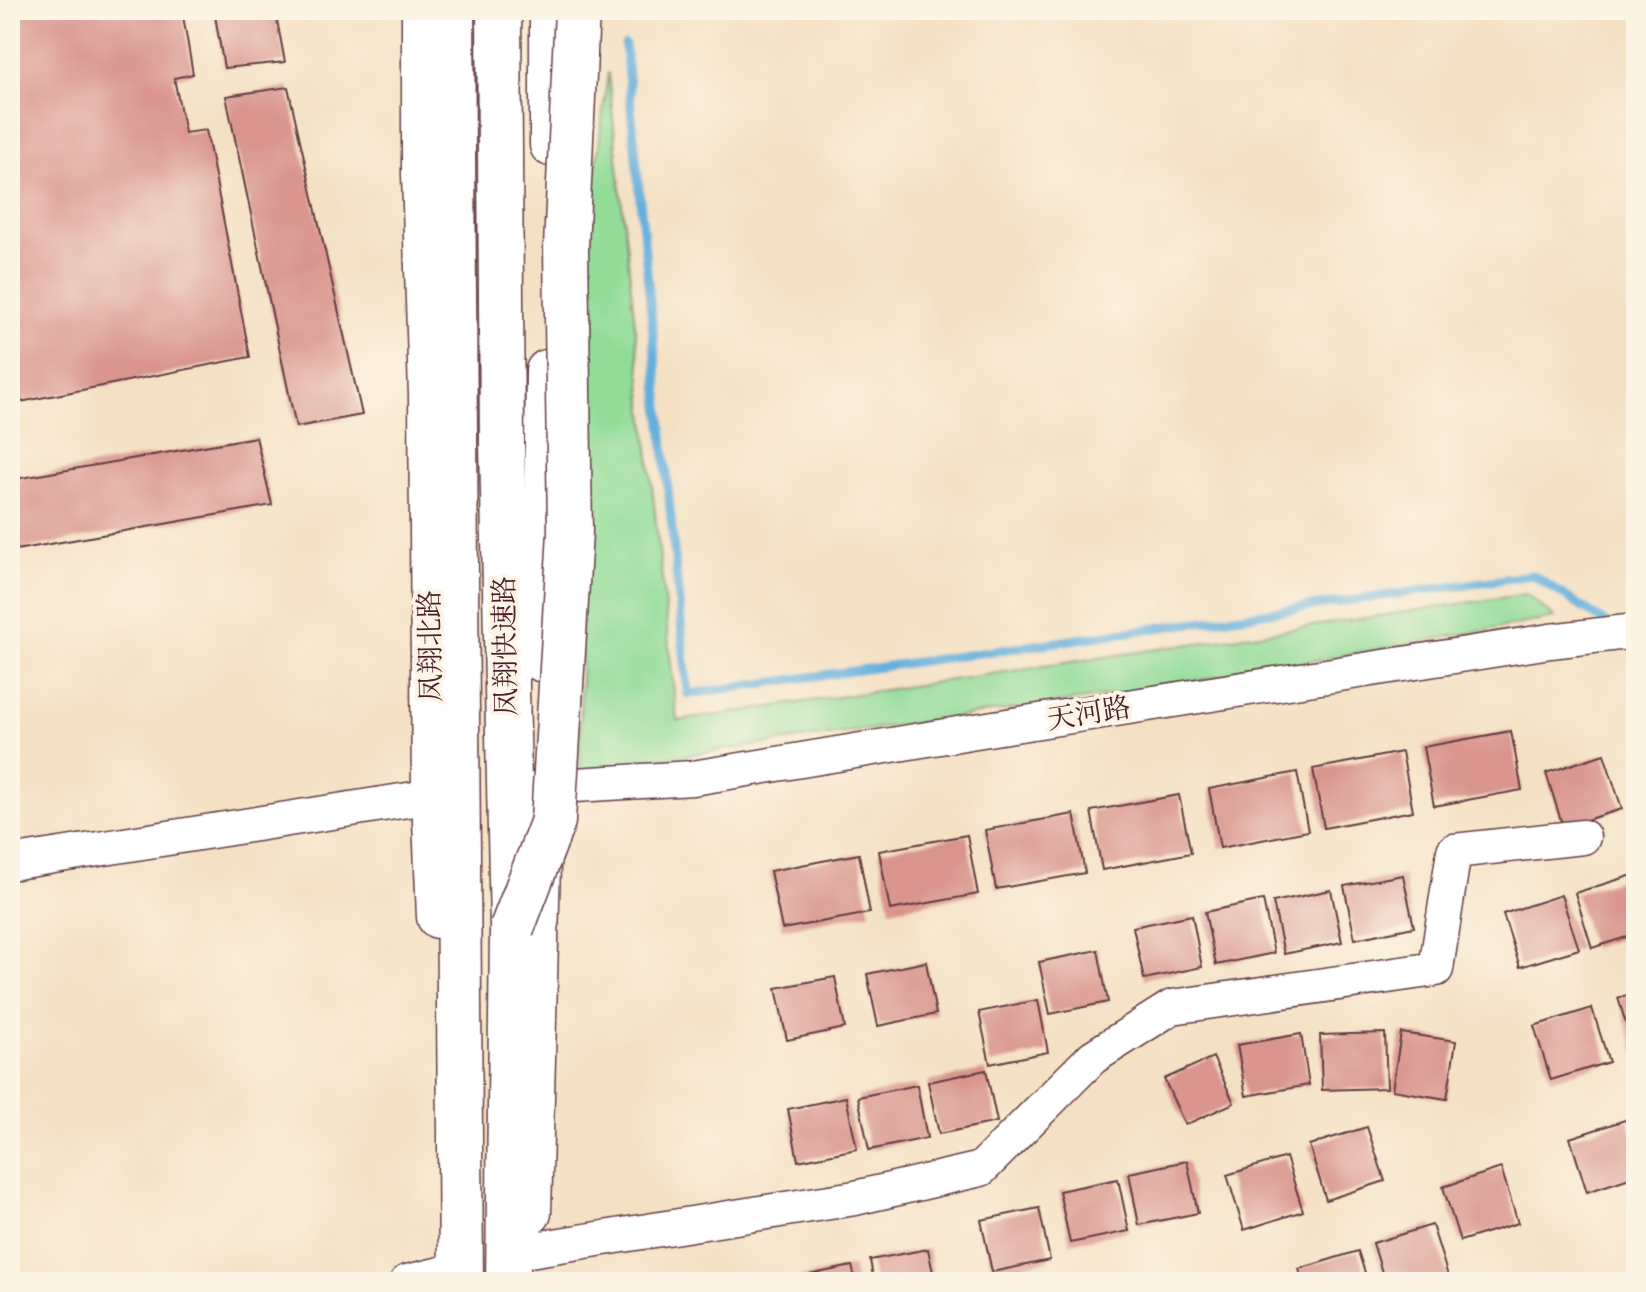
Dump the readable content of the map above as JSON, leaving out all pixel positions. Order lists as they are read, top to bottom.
{
  "streets": {
    "highway": ["凤翔快速路"],
    "main road": ["凤翔北路"],
    "street": ["天河路"]
  },
  "crossings": [
    ["凤翔北路", "凤翔快速路"]
  ]
}
